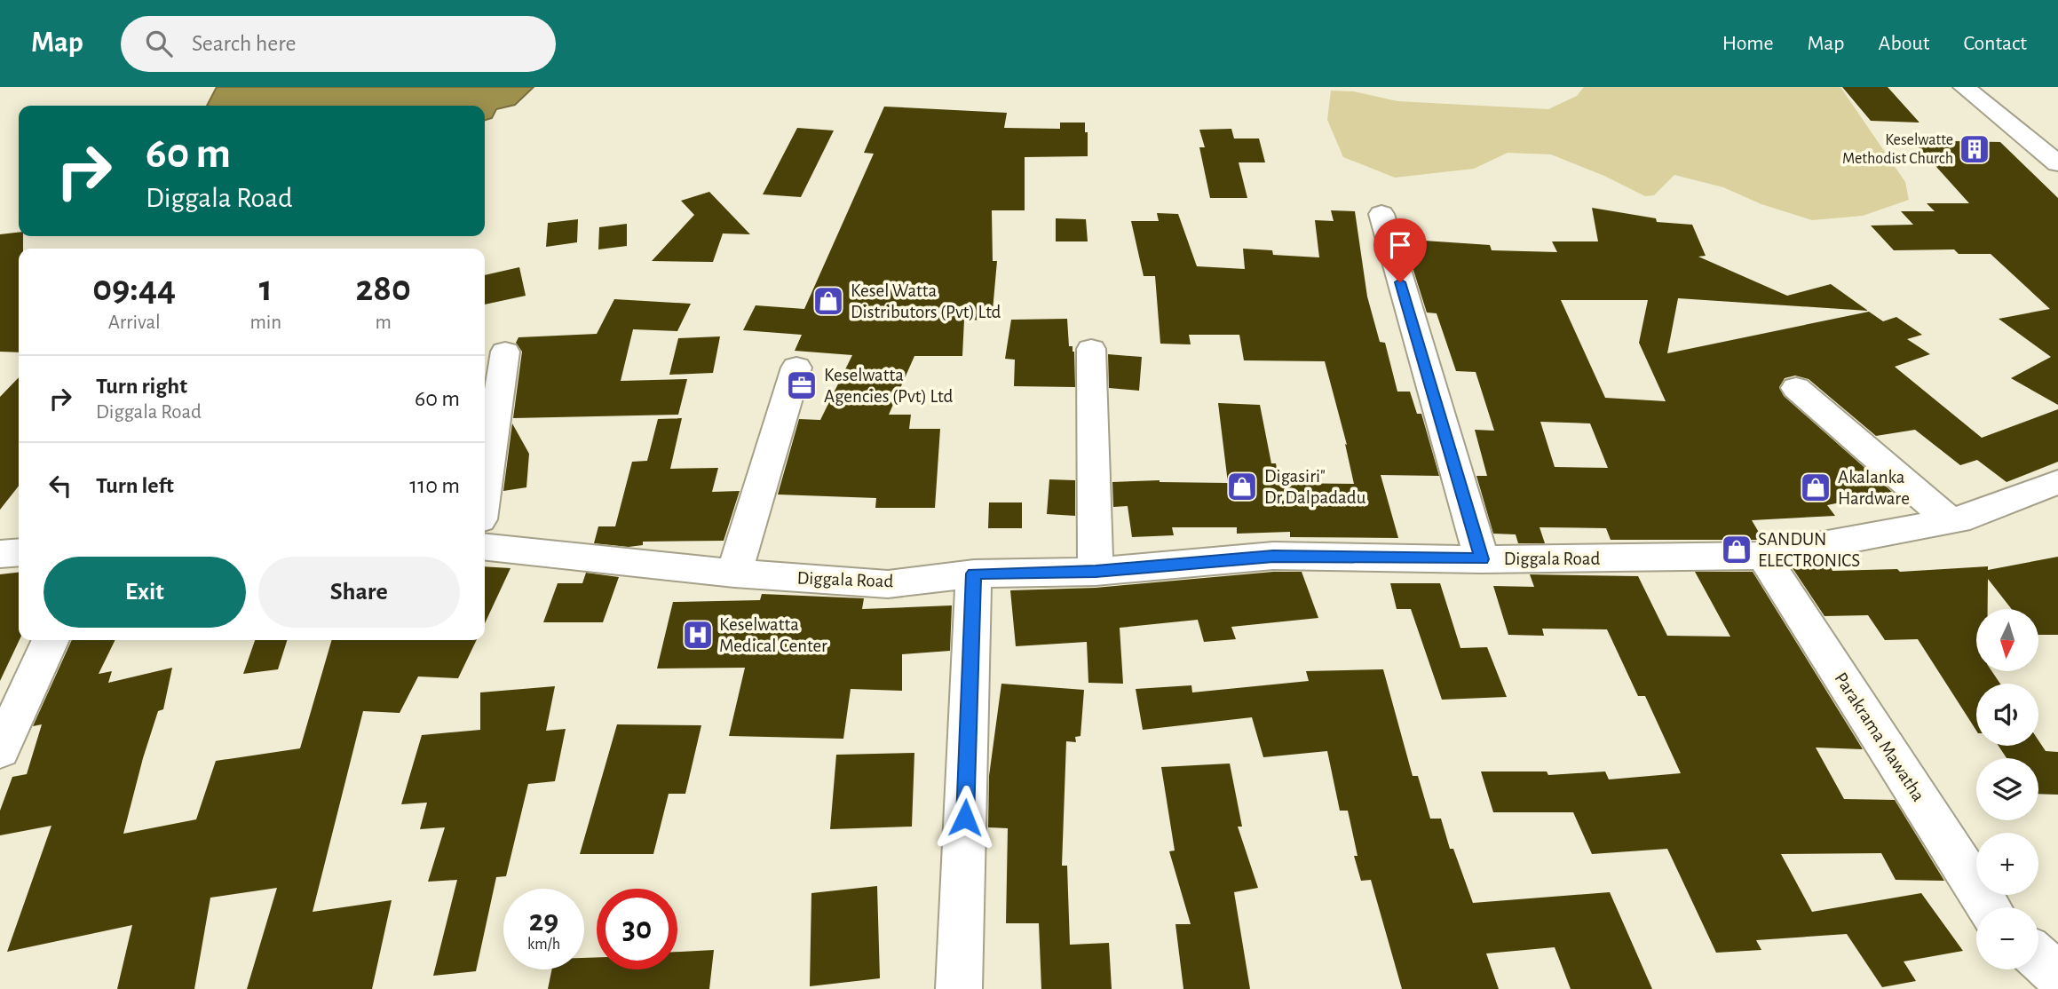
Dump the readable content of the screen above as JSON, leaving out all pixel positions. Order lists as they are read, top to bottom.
{
  "streets": {
    "street": ["Diggala Road", "Parakrama Mawatha"]
  },
  "crossings": [
    ["Diggala Road", "Parakrama Mawatha"]
  ],
  "places": {
    "building": ["Keselwatte Methodist Church"],
    "shop": [
      "Kesel Watta Distributors (Pvt) Ltd",
      "Digasiri\" Dr.Dalpadadu",
      "Akalanka Hardware",
      "SANDUN ELECTRONICS"
    ],
    "office": ["Keselwatta Agencies (Pvt) Ltd"],
    "hospital": ["Keselwatta Medical Center"]
  },
  "north": "bottom",
  "page": {
    "header": "Map",
    "search": "Search here",
    "nav": [
      "Home",
      "Map",
      "About",
      "Contact"
    ],
    "turn": ["60 m", "Diggala Road"],
    "eta": [
      "09:44",
      "Arrival",
      "1",
      "min",
      "280",
      "m"
    ],
    "list": [
      {
        "name": "Turn right",
        "note": "Diggala Road",
        "value": "60 m"
      },
      {
        "name": "Turn left",
        "value": "110 m"
      }
    ],
    "buttons": ["Exit", "Share"],
    "map_buttons": ["+", "−"],
    "speed": "29 km/h",
    "limit": "30"
  }
}
